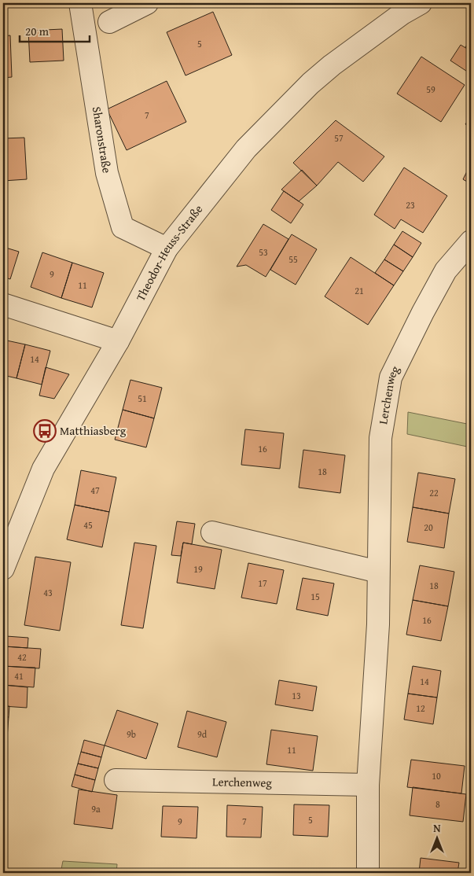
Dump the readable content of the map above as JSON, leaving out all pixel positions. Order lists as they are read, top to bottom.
{
  "streets": {
    "street": ["Sharonstraße", "Theodor-Heuss-Straße", "Lerchenweg"]
  },
  "crossings": [
    ["Sharonstraße", "Theodor-Heuss-Straße"]
  ],
  "places": {
    "bus stop": ["Matthiasberg"]
  },
  "house_numbers": [
    "5",
    "59",
    "7",
    "57",
    "23",
    "53",
    "55",
    "9",
    "11",
    "21",
    "14",
    "51",
    "16",
    "18",
    "47",
    "22",
    "45",
    "20",
    "19",
    "17",
    "18",
    "43",
    "15",
    "16",
    "42",
    "41",
    "14",
    "13",
    "12",
    "9b",
    "9d",
    "11",
    "10",
    "8",
    "9a",
    "5",
    "9",
    "7"
  ],
  "scale_bar": "20 m",
  "north": "top"
}
